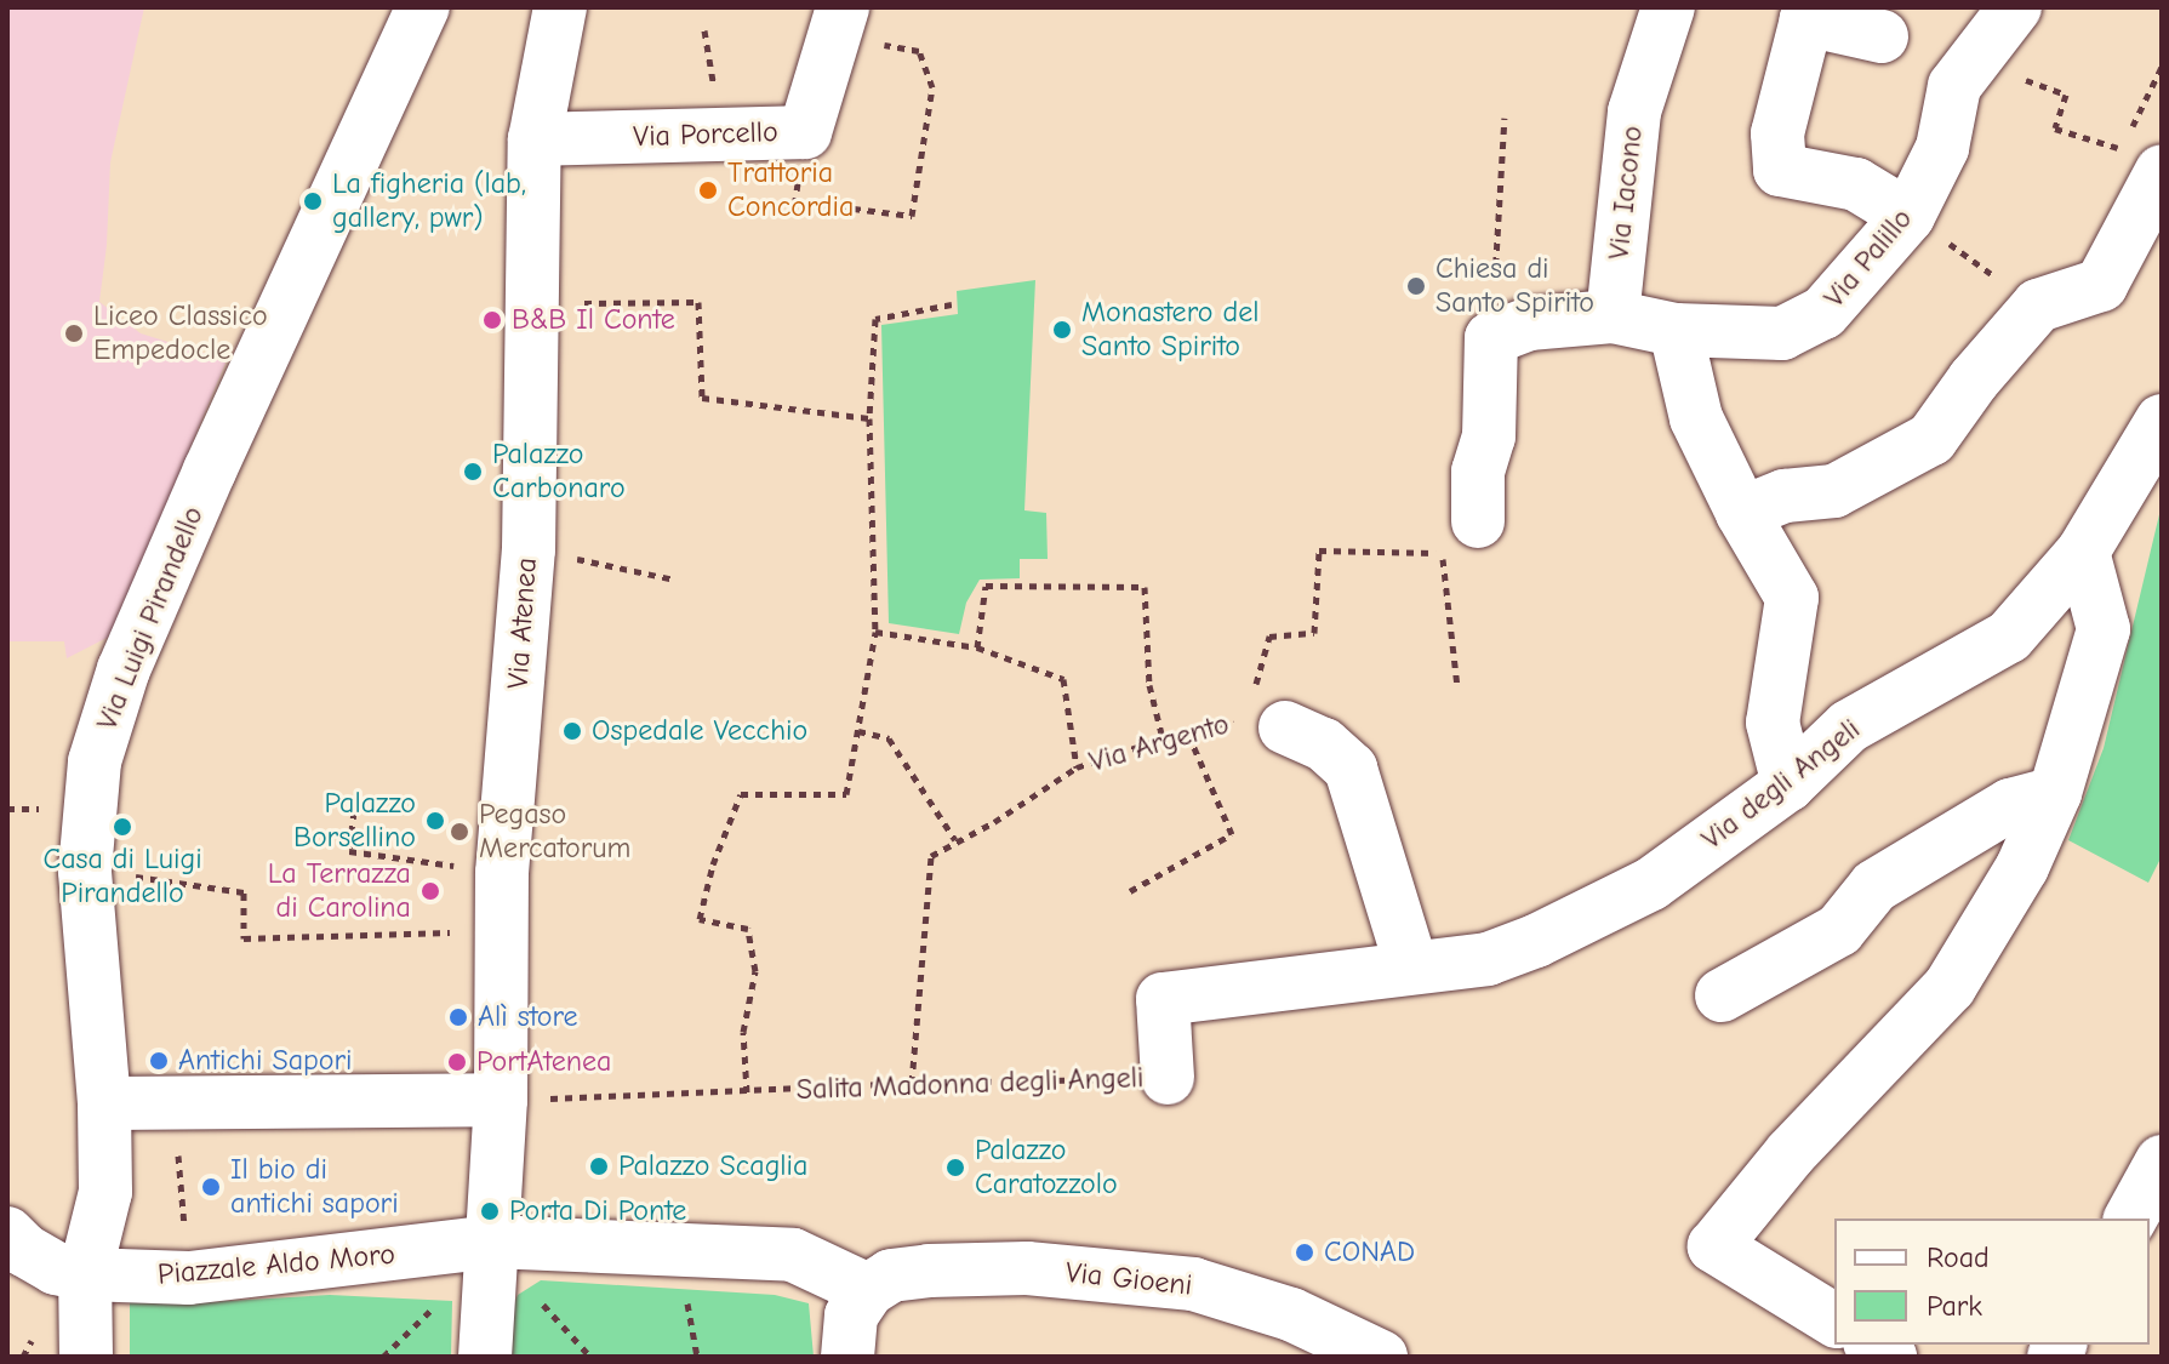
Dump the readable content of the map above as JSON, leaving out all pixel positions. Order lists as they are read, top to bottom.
{
  "streets": {
    "street": [
      "Via Porcello",
      "Via Iacono",
      "Via Palillo",
      "Via Luigi Pirandello",
      "Via Atenea",
      "Via degli Angeli",
      "Salita Madonna degli Angeli",
      "Piazzale Aldo Moro",
      "Via Gioeni"
    ],
    "path": ["Via Argento"]
  },
  "crossings": [
    ["Via Porcello", "Via Atenea"],
    ["Via Iacono", "Via Palillo"],
    ["Via Luigi Pirandello", "Piazzale Aldo Moro"],
    ["Via Atenea", "Salita Madonna degli Angeli"],
    ["Via Atenea", "Piazzale Aldo Moro"],
    ["Via Argento", "Salita Madonna degli Angeli"],
    ["Via degli Angeli", "Salita Madonna degli Angeli"],
    ["Piazzale Aldo Moro", "Via Gioeni"]
  ],
  "places": [
    "Trattoria Concordia",
    "La figheria (lab, gallery, pwr)",
    "Chiesa di Santo Spirito",
    "B&B Il Conte",
    "Monastero del Santo Spirito",
    "Liceo Classico Empedocle",
    "Palazzo Carbonaro",
    "Ospedale Vecchio",
    "Palazzo Borsellino",
    "Casa di Luigi Pirandello",
    "Pegaso Mercatorum",
    "La Terrazza di Carolina",
    "Alì store",
    "Antichi Sapori",
    "PortAtenea",
    "Palazzo Scaglia",
    "Palazzo Caratozzolo",
    "Il bio di antichi sapori",
    "Porta Di Ponte",
    "CONAD"
  ],
  "legend": ["Road", "Park"]
}
